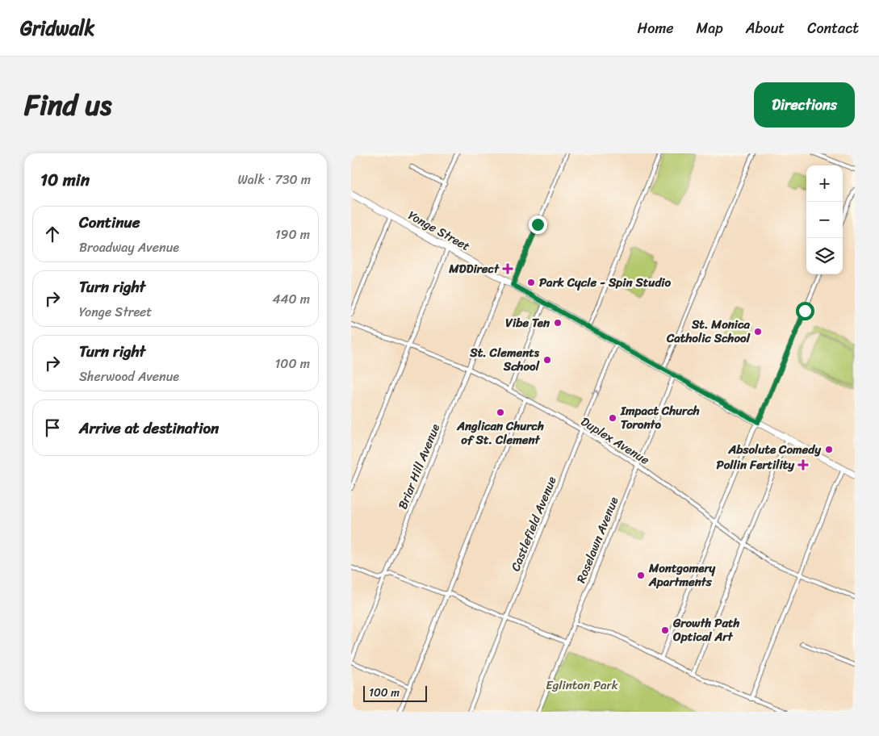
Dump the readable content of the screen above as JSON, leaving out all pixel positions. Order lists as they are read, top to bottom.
{
  "streets": {
    "main road": ["Yonge Street"],
    "street": [
      "Duplex Avenue",
      "Briar Hill Avenue",
      "Castlefield Avenue",
      "Roselawn Avenue"
    ]
  },
  "crossings": [
    ["Yonge Street", "Briar Hill Avenue"],
    ["Yonge Street", "Castlefield Avenue"],
    ["Yonge Street", "Roselawn Avenue"],
    ["Duplex Avenue", "Briar Hill Avenue"],
    ["Duplex Avenue", "Castlefield Avenue"],
    ["Duplex Avenue", "Roselawn Avenue"]
  ],
  "parks": ["Eglinton Park"],
  "places": {
    "health": ["MDDirect", "Pollin Fertility"],
    "other": [
      "Park Cycle - Spin Studio",
      "Vibe Ten",
      "St. Monica Catholic School",
      "St. Clements School",
      "Anglican Church of St. Clement",
      "Impact Church Toronto",
      "Absolute Comedy",
      "Montgomery Apartments",
      "Growth Path Optical Art"
    ]
  },
  "scale_bar": "100 m",
  "page": {
    "header": "Gridwalk",
    "nav": [
      "Home",
      "Map",
      "About",
      "Contact"
    ],
    "title": "Find us",
    "buttons": "Directions",
    "heading": ["10 min", "Walk · 730 m"],
    "map_buttons": ["+", "−"],
    "list": [
      ["Continue", "Broadway Avenue", "190 m"],
      ["Turn right", "Yonge Street", "440 m"],
      ["Turn right", "Sherwood Avenue", "100 m"],
      "Arrive at destination"
    ],
    "scale": "100 m"
  }
}
